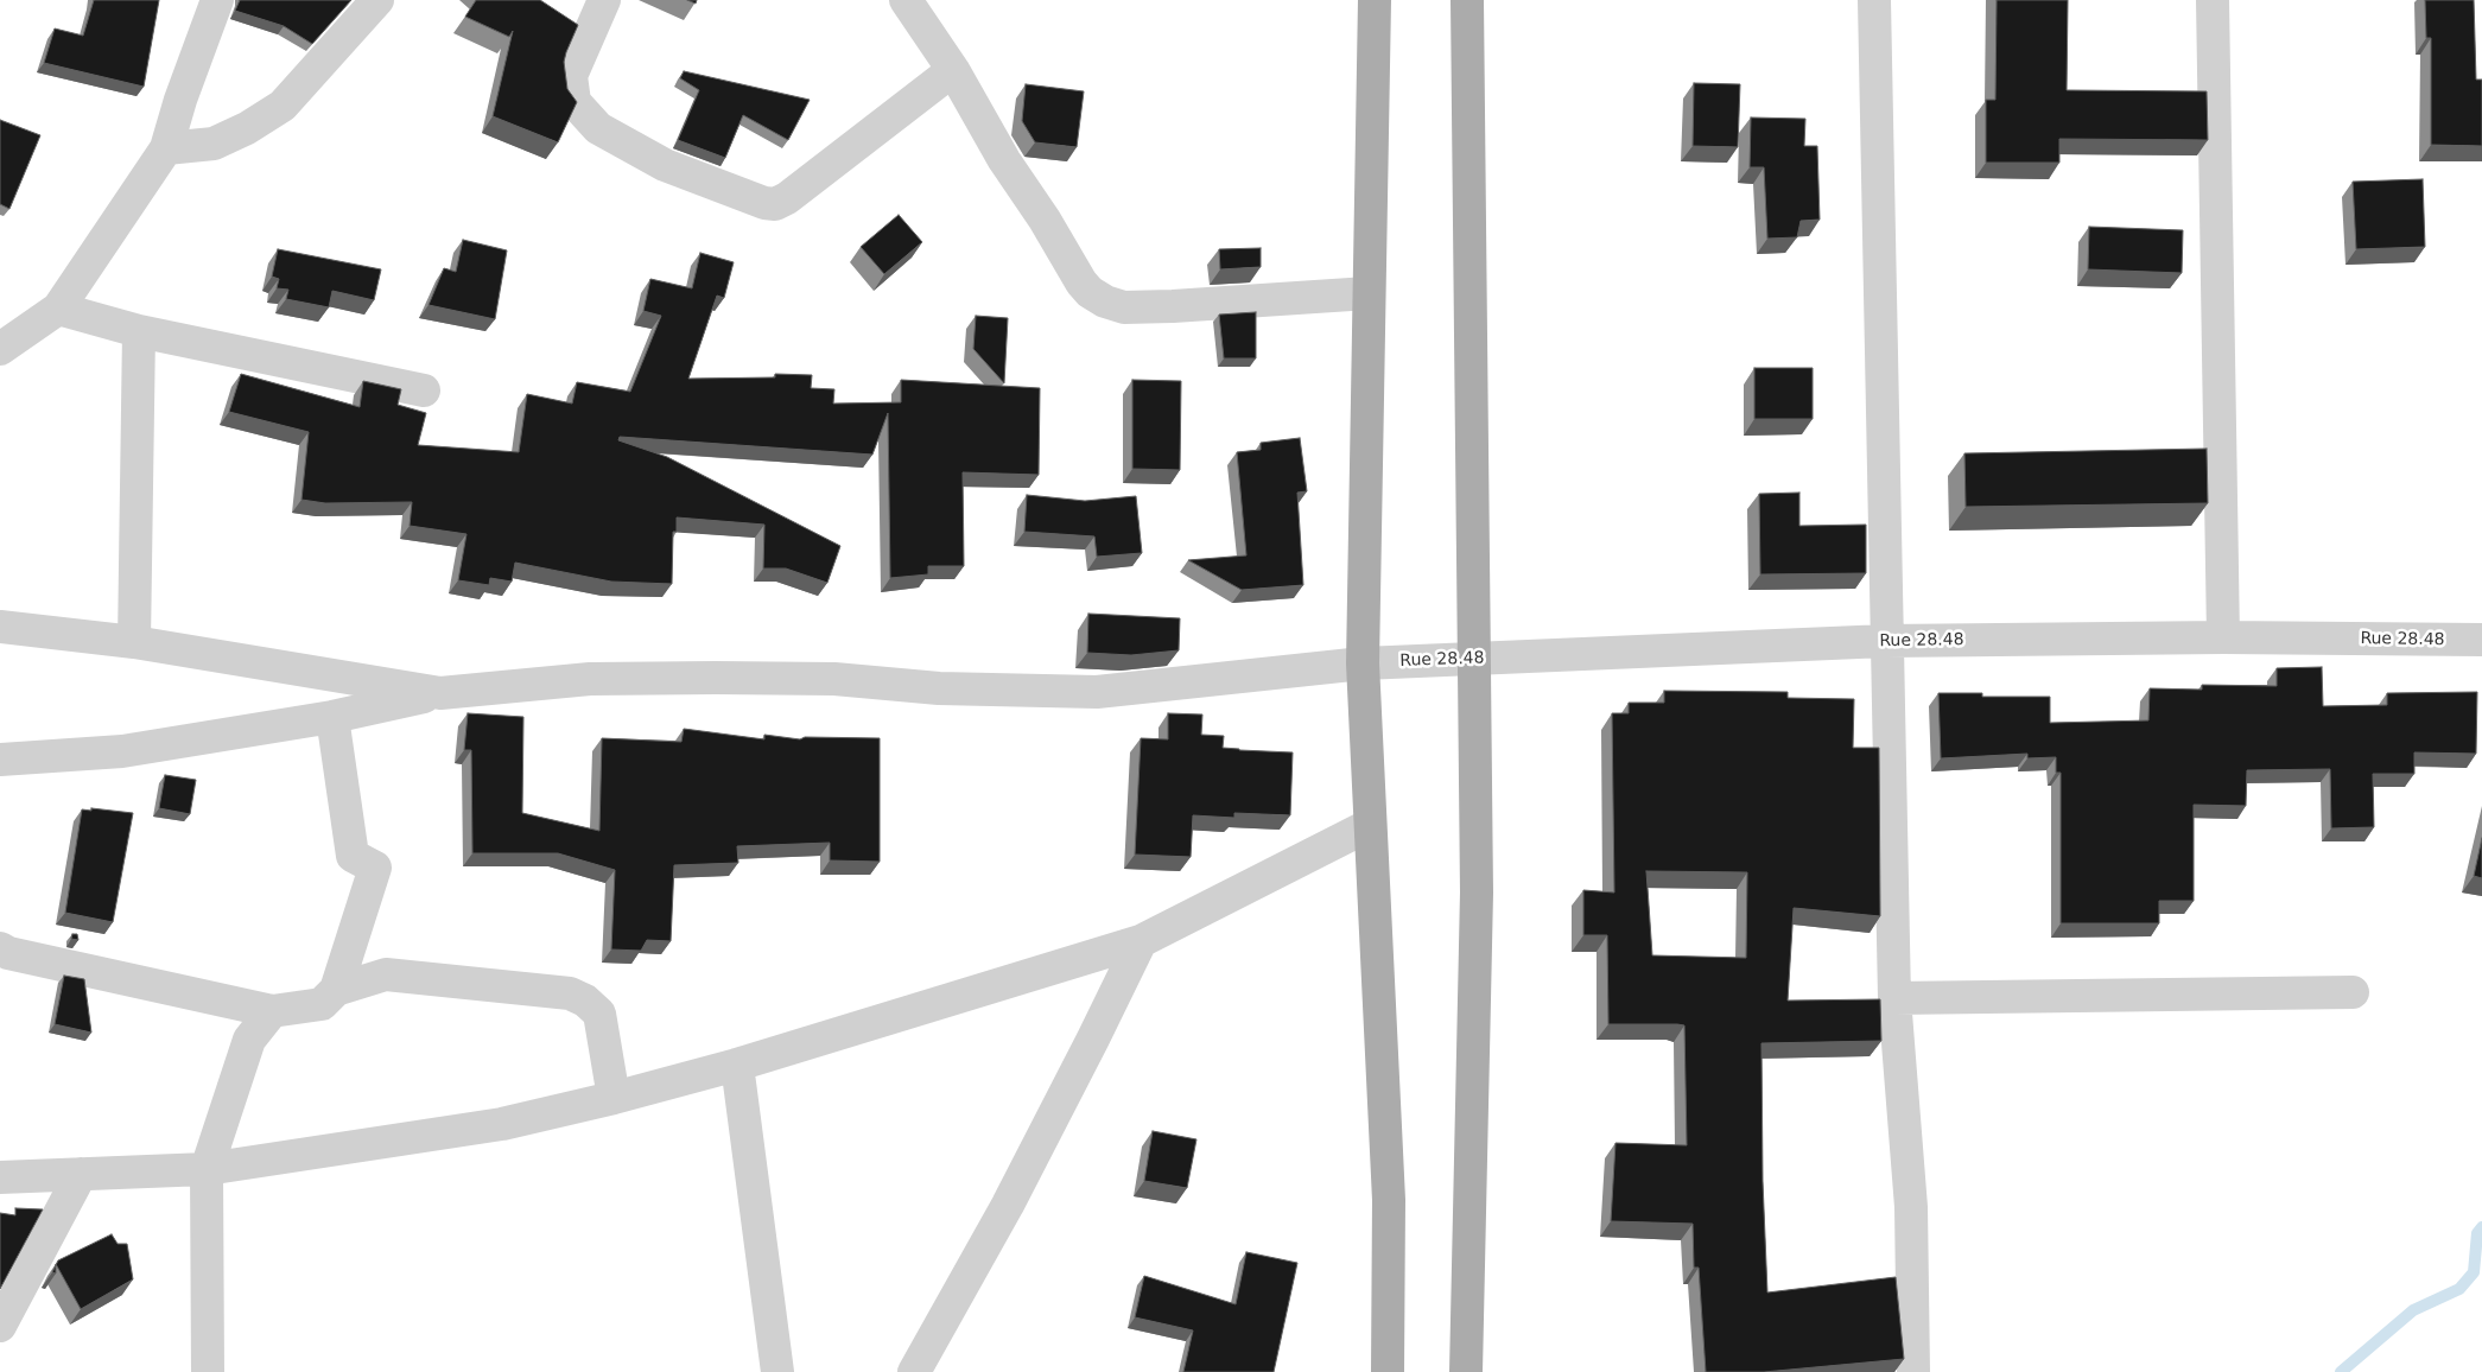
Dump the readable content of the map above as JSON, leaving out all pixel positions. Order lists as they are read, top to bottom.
{
  "streets": {
    "street": ["Rue 28.48"]
  }
}
